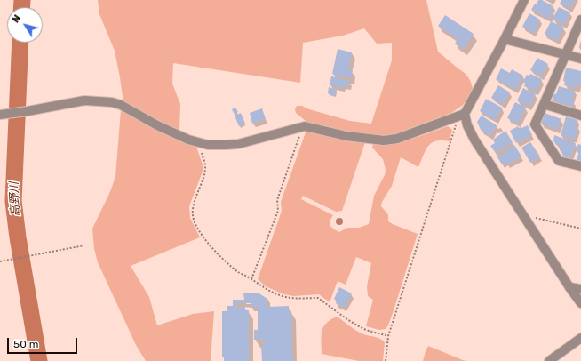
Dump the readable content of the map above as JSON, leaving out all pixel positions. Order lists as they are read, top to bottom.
{
  "water": ["高野川"],
  "scale_bar": "50 m",
  "north": "top left"
}
